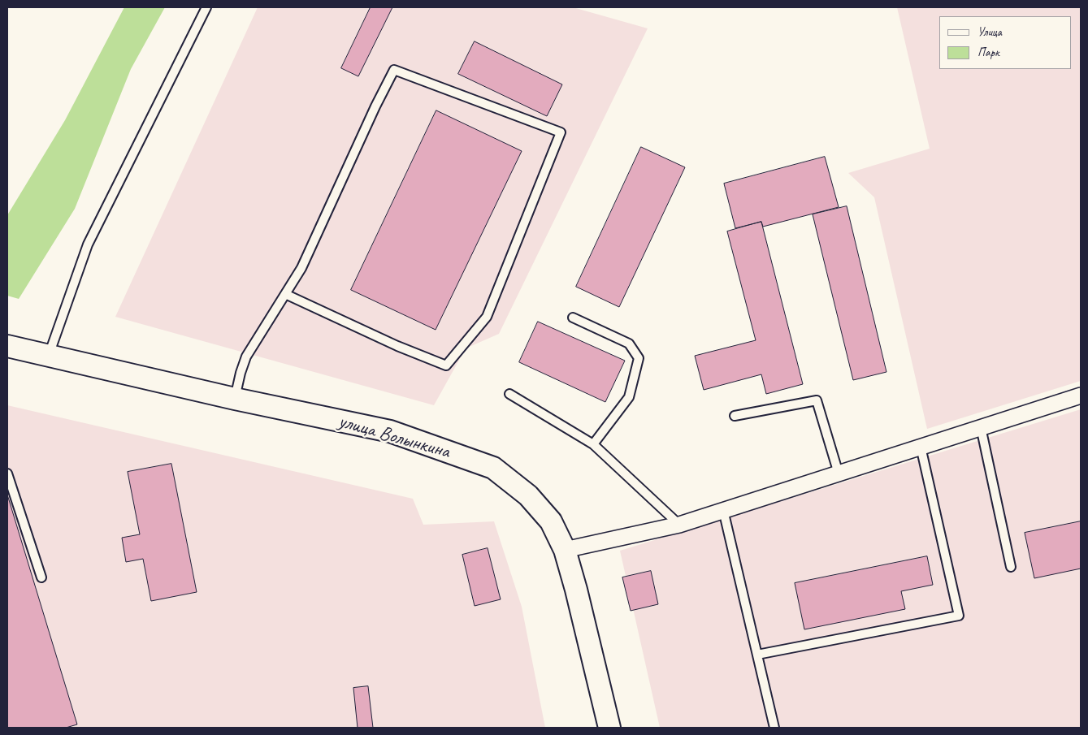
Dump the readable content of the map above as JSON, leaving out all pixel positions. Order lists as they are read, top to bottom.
{
  "streets": {
    "street": ["улица Волынкина"]
  },
  "legend": ["Улица", "Парк"]
}
